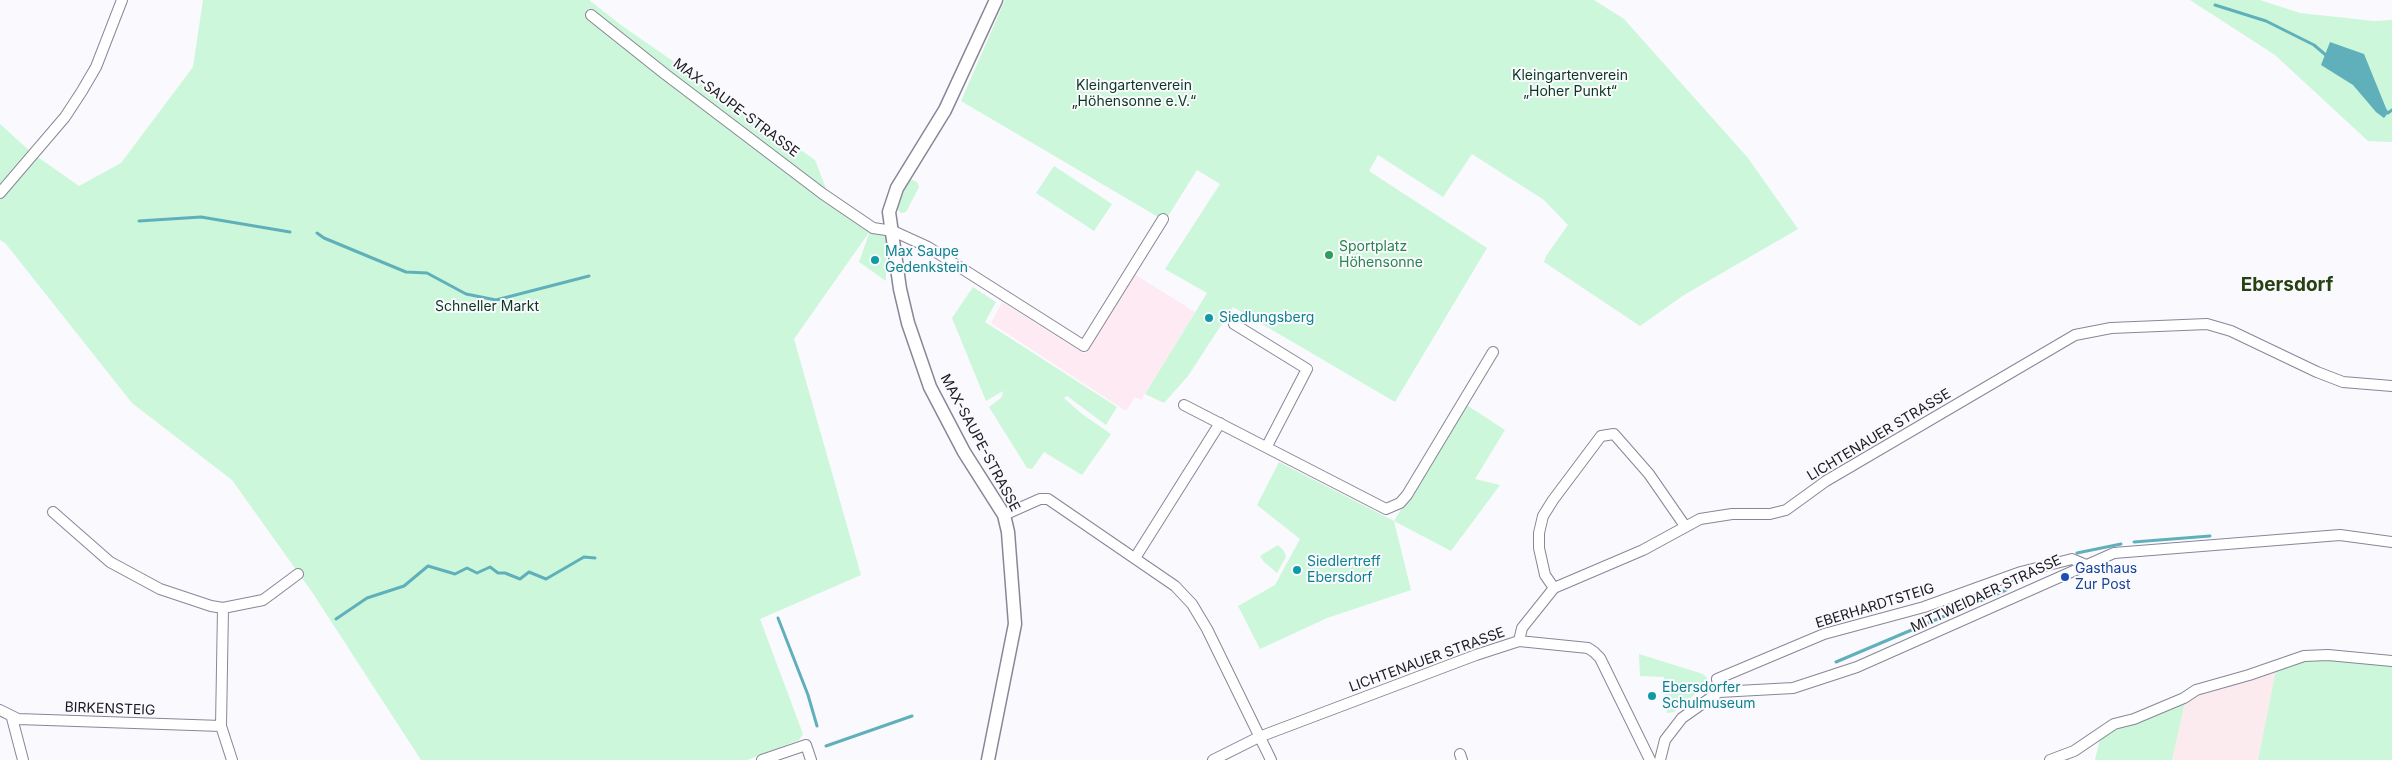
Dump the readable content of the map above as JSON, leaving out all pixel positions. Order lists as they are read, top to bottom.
{
  "streets": {
    "street": [
      "MAX-SAUPE-STRASSE",
      "LICHTENAUER STRASSE",
      "MITTWEIDAER STRASSE",
      "EBERHARDTSTEIG",
      "BIRKENSTEIG"
    ]
  },
  "crossings": [
    ["MITTWEIDAER STRASSE", "EBERHARDTSTEIG"]
  ],
  "districts": ["Ebersdorf"],
  "parks": ["Kleingartenverein „Hoher Punkt“", "Kleingartenverein „Höhensonne e.V.“", "Schneller Markt"],
  "places": [
    "Sportplatz Höhensonne",
    "Max Saupe Gedenkstein",
    "Siedlungsberg",
    "Siedlertreff Ebersdorf",
    "Gasthaus Zur Post",
    "Ebersdorfer Schulmuseum"
  ]
}
